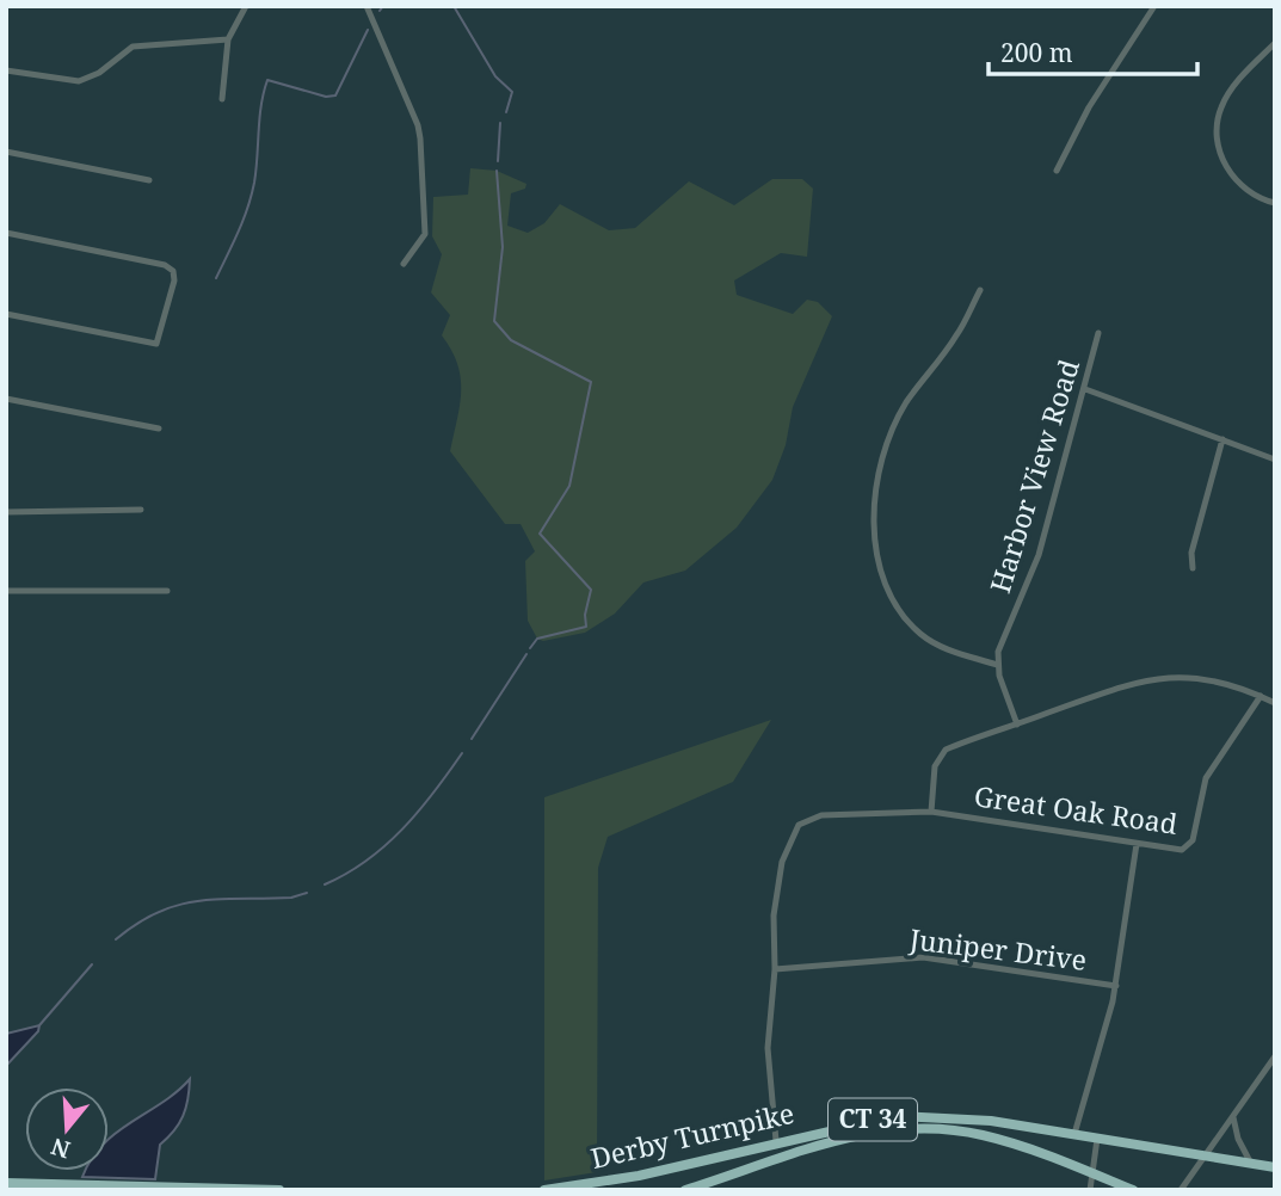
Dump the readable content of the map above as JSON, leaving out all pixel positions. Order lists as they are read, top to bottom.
{
  "streets": {
    "highway": ["CT 34", "Derby Turnpike"],
    "street": ["Harbor View Road", "Great Oak Road", "Juniper Drive"]
  },
  "crossings": [
    ["Great Oak Road", "Juniper Drive"]
  ],
  "scale_bar": "200 m",
  "north": "bottom"
}
